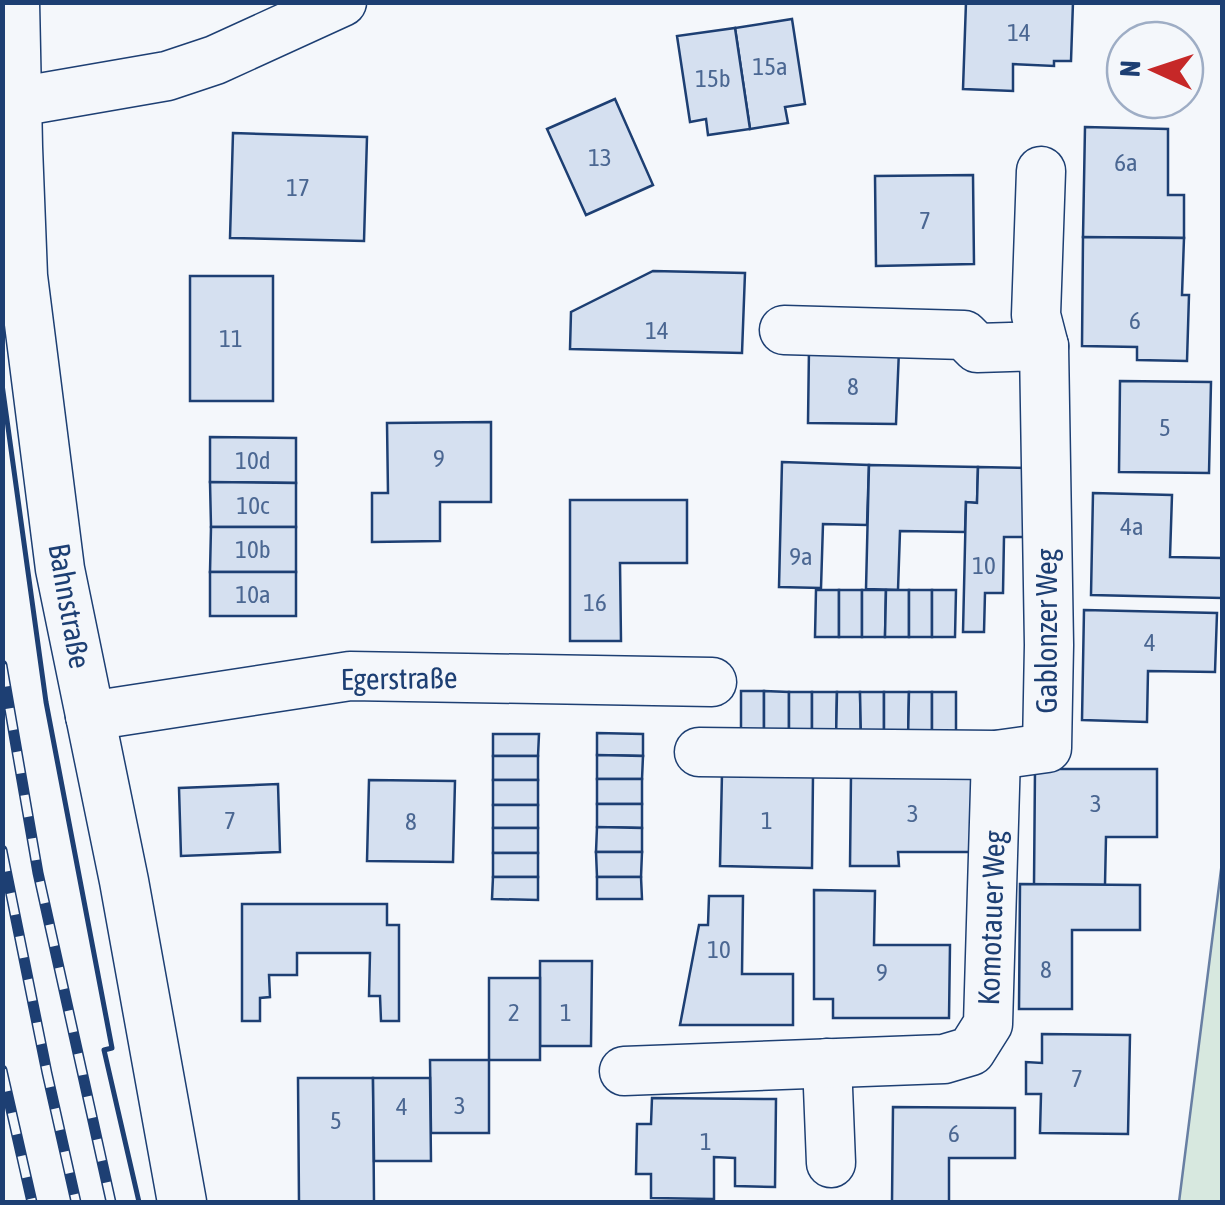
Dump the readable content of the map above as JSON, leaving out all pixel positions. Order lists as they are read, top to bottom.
{
  "streets": {
    "street": [
      "Bahnstraße",
      "Gablonzer Weg",
      "Egerstraße",
      "Komotauer Weg"
    ]
  },
  "crossings": [
    ["Bahnstraße", "Egerstraße"],
    ["Gablonzer Weg", "Komotauer Weg"]
  ],
  "house_numbers": [
    "14",
    "15a",
    "15b",
    "13",
    "6a",
    "17",
    "7",
    "6",
    "14",
    "11",
    "8",
    "5",
    "9",
    "10d",
    "10c",
    "4a",
    "10b",
    "9a",
    "10",
    "10a",
    "16",
    "4",
    "3",
    "3",
    "7",
    "1",
    "8",
    "10",
    "8",
    "9",
    "2",
    "1",
    "7",
    "3",
    "4",
    "5",
    "6",
    "1"
  ],
  "north": "left"
}
